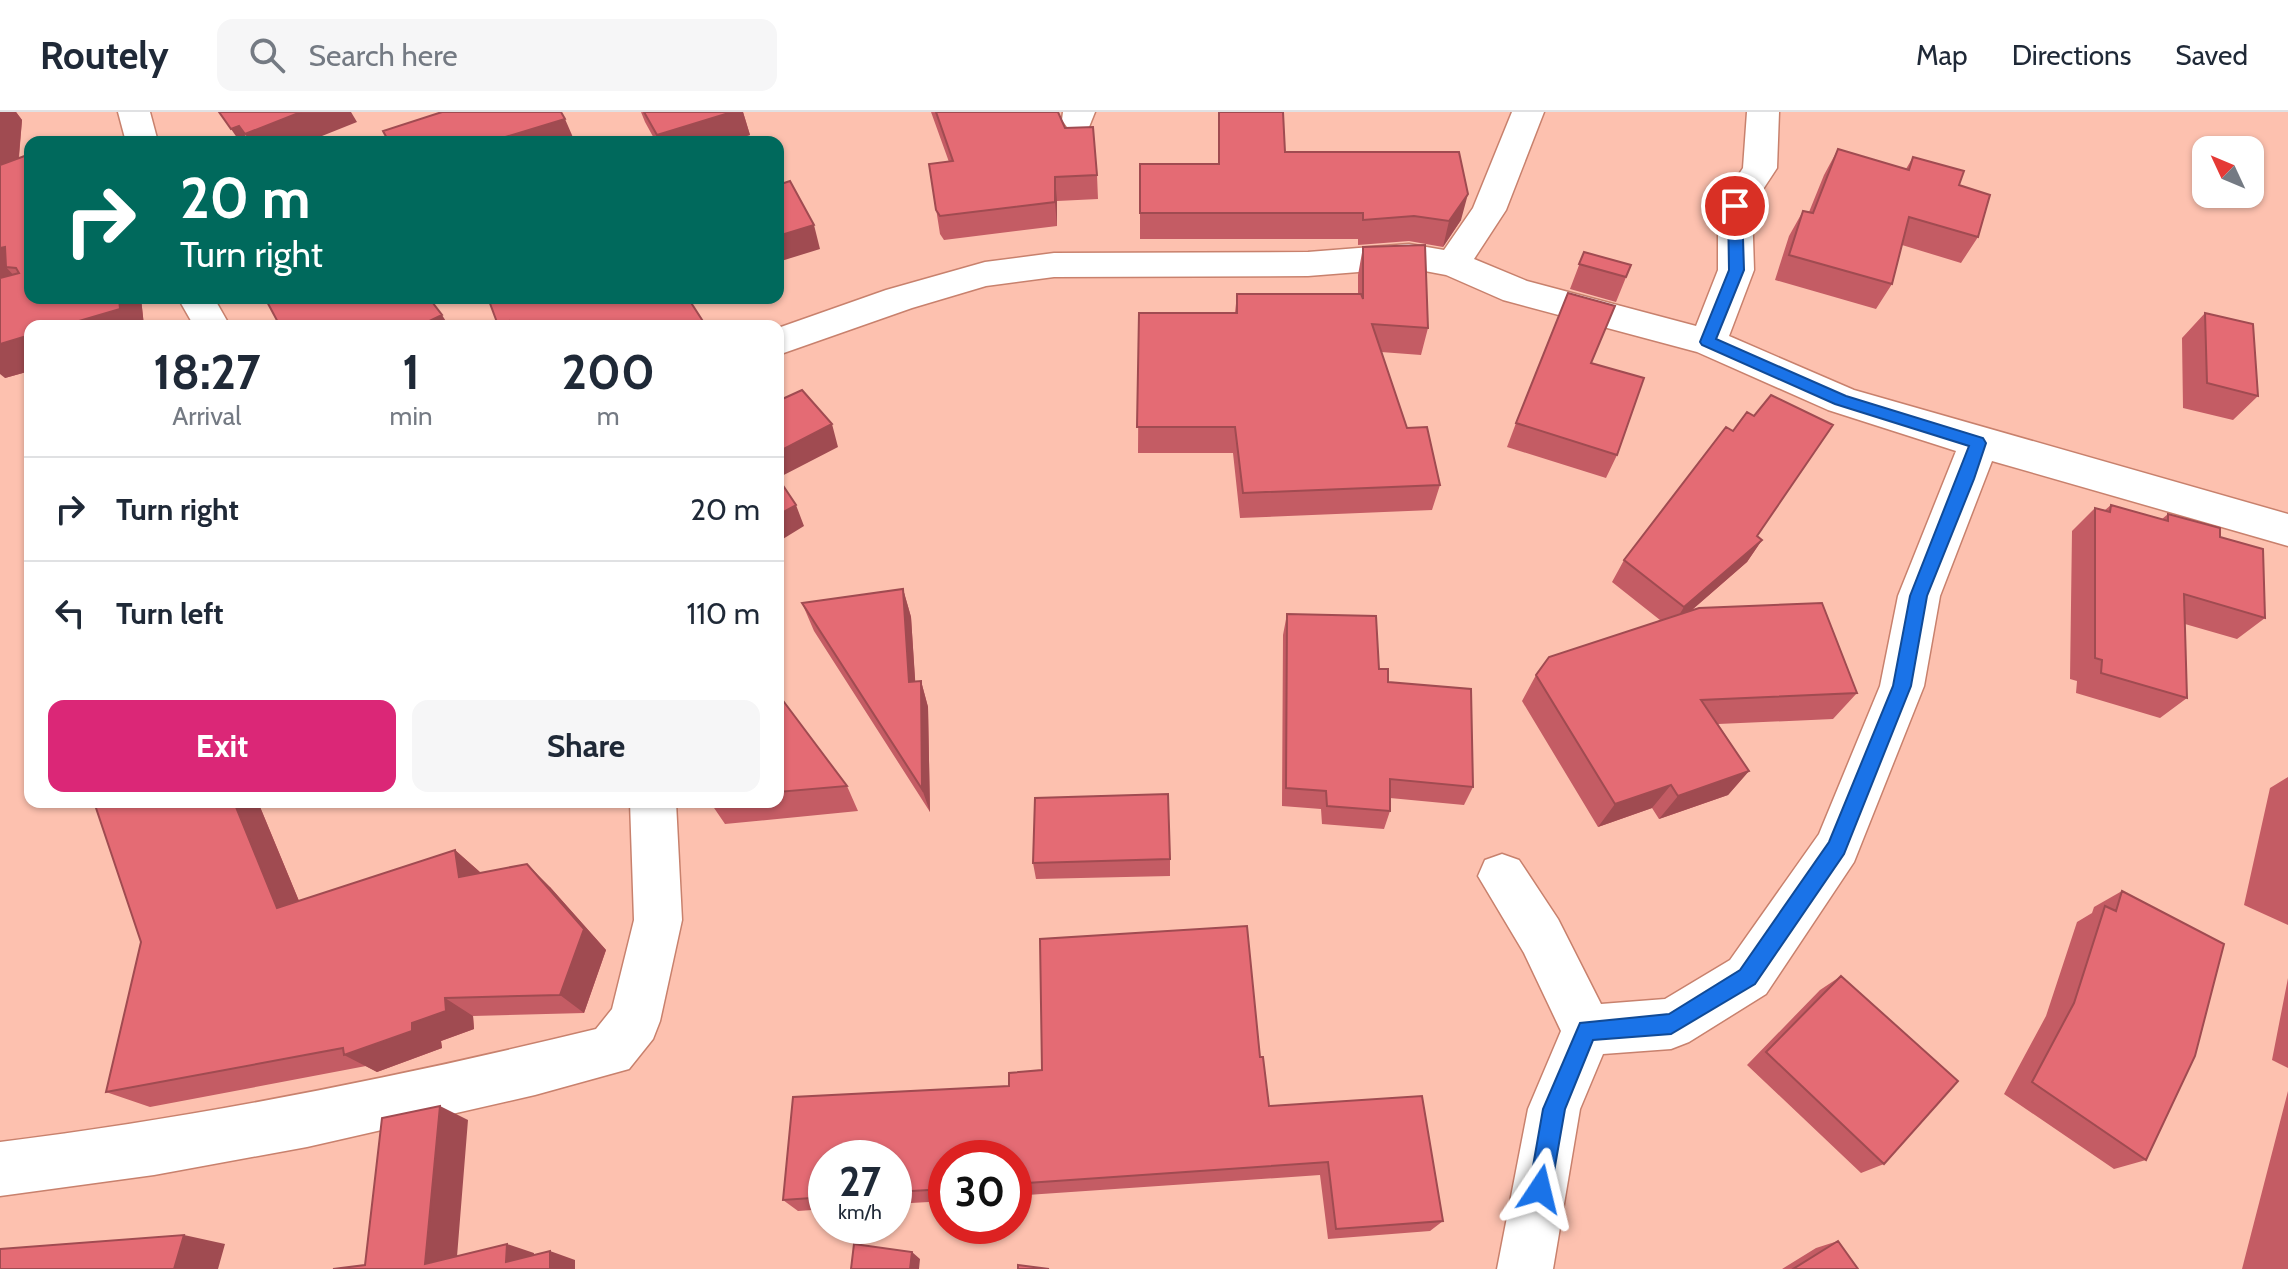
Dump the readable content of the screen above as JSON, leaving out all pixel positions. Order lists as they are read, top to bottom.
{
  "north": "top left",
  "page": {
    "header": "Routely",
    "search": "Search here",
    "nav": ["Map", "Directions", "Saved"],
    "turn": ["20 m", "Turn right"],
    "eta": [
      "18:27",
      "Arrival",
      "1",
      "min",
      "200",
      "m"
    ],
    "list": [
      {
        "name": "Turn right",
        "value": "20 m"
      },
      {
        "name": "Turn left",
        "value": "110 m"
      }
    ],
    "buttons": ["Exit", "Share"],
    "speed": "27 km/h",
    "limit": "30"
  }
}
